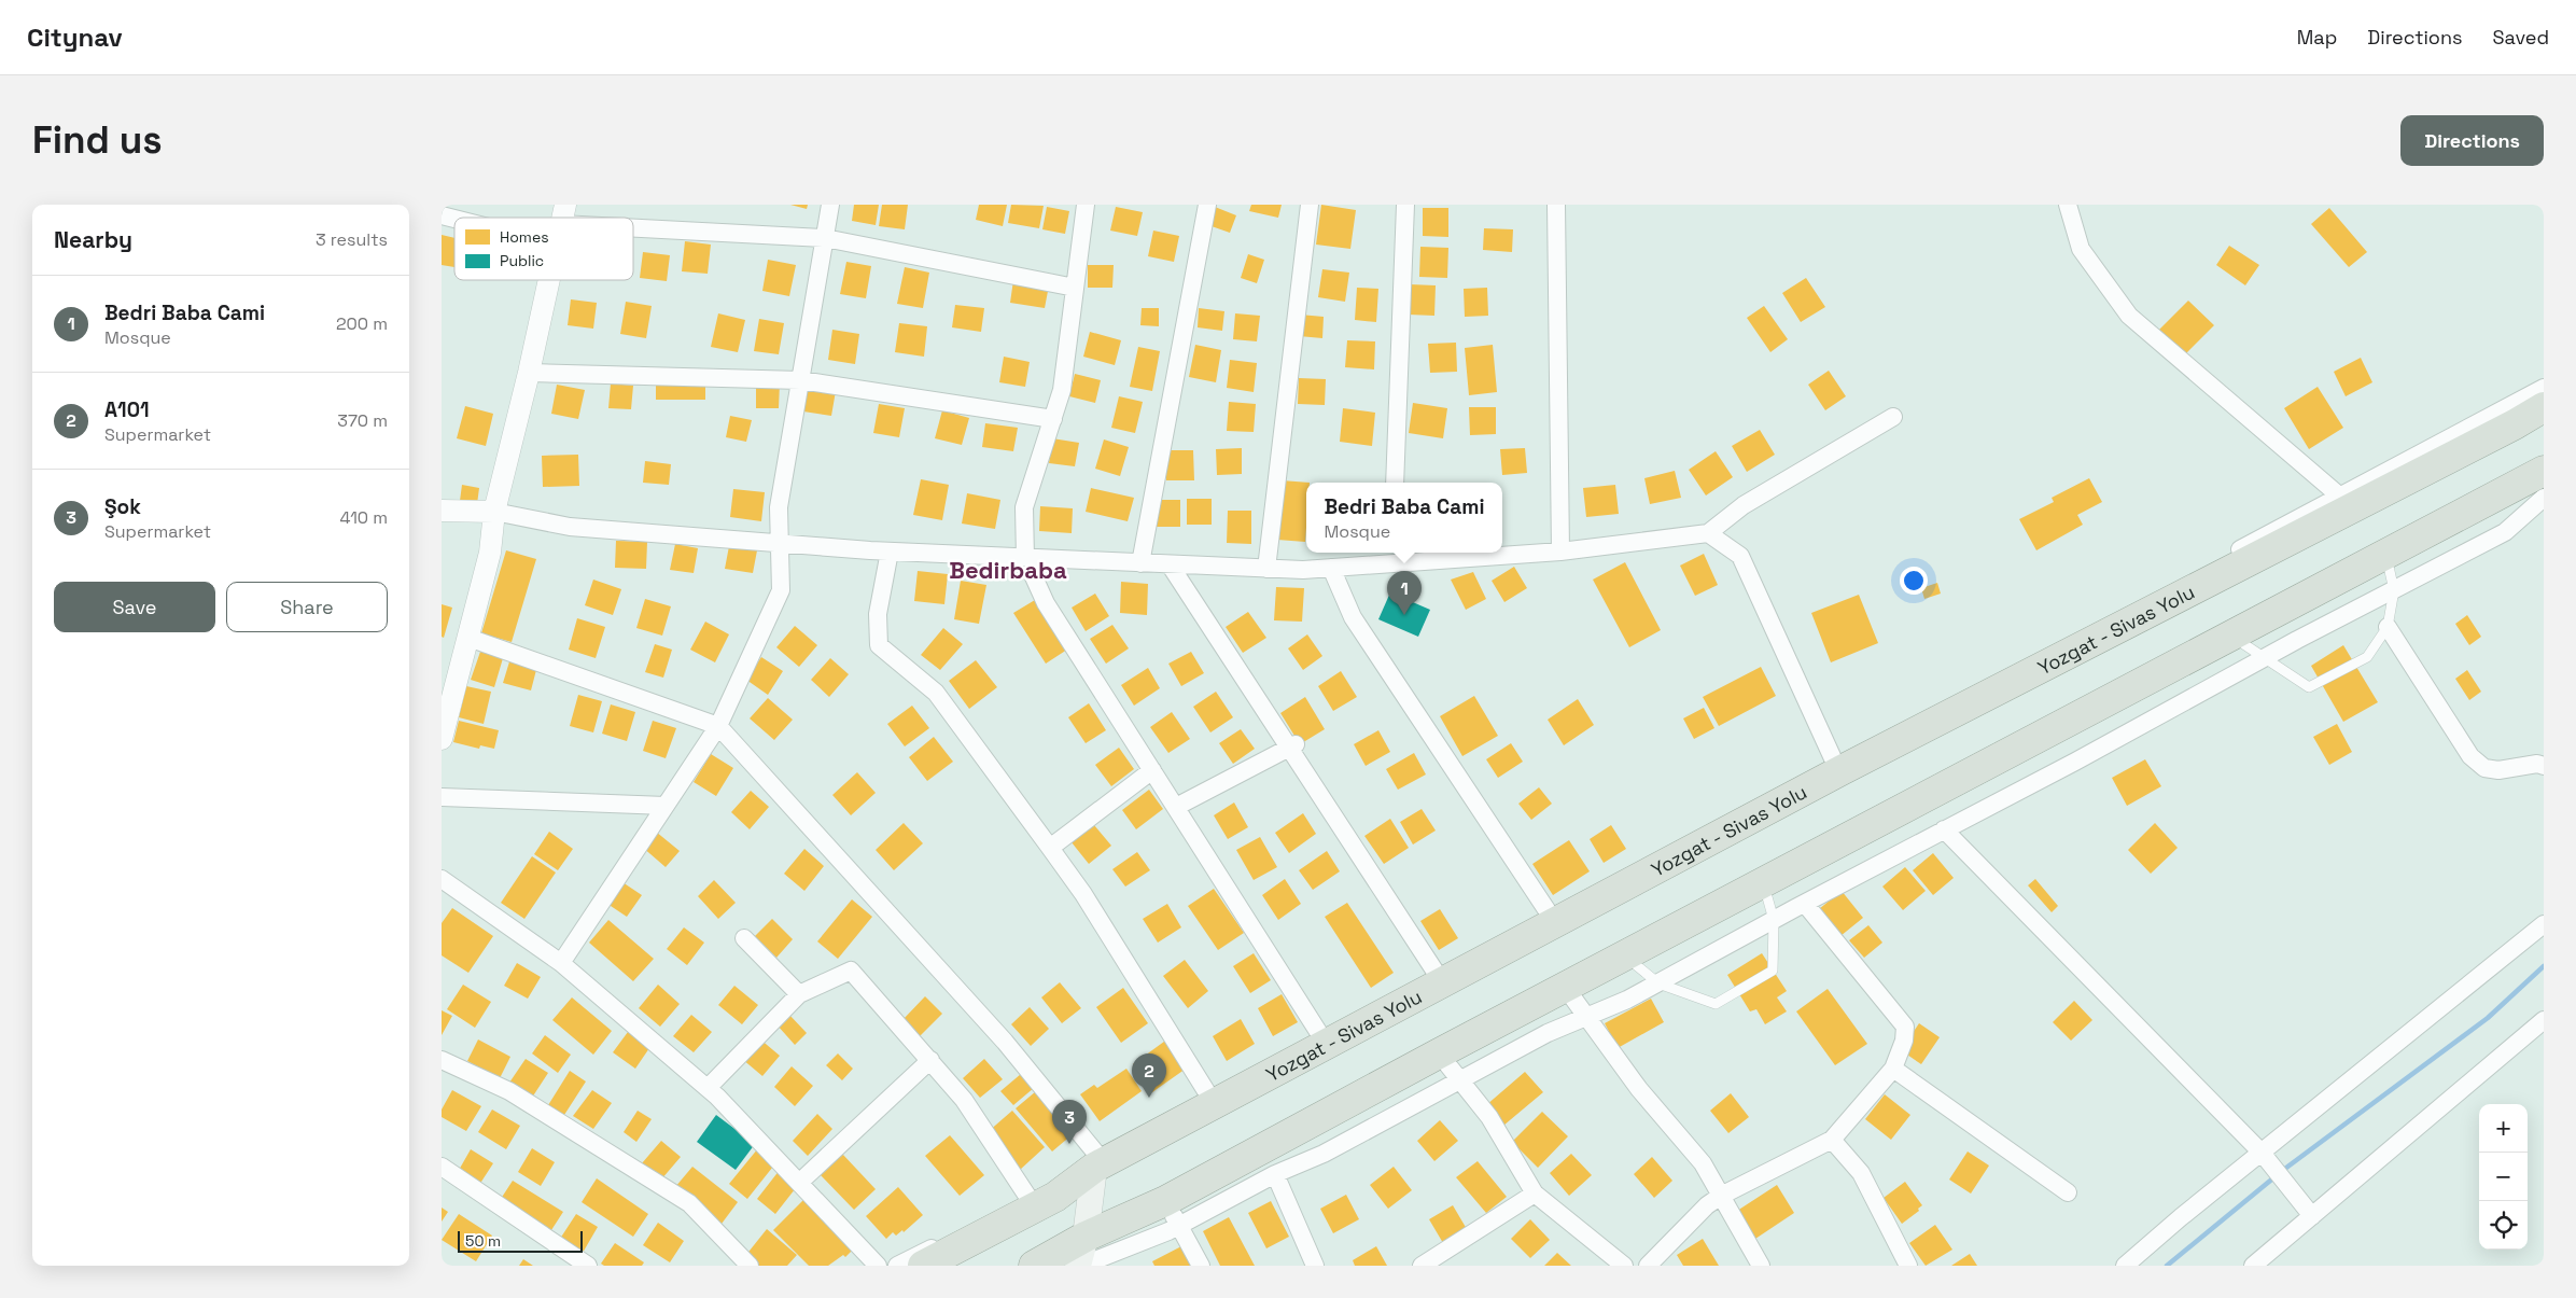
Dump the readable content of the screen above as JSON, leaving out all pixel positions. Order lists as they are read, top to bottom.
{
  "streets": {
    "highway": ["Yozgat - Sivas Yolu"]
  },
  "districts": ["Bedirbaba"],
  "legend": ["Homes", "Public"],
  "scale_bar": "50 m",
  "page": {
    "header": "Citynav",
    "nav": ["Map", "Directions", "Saved"],
    "buttons": [
      "Directions",
      ["Save", "Share"]
    ],
    "title": "Find us",
    "heading": ["Nearby", "3 results"],
    "list": [
      {
        "mark": "1",
        "name": "Bedri Baba Cami",
        "note": "Mosque",
        "value": "200 m"
      },
      {
        "mark": "2",
        "name": "A101",
        "note": "Supermarket",
        "value": "370 m"
      },
      {
        "mark": "3",
        "name": "Şok",
        "note": "Supermarket",
        "value": "410 m"
      }
    ],
    "popup": ["Bedri Baba Cami", "Mosque"],
    "pins": ["1", "2", "3"],
    "map_buttons": ["+", "−"],
    "scale": "50 m"
  }
}
